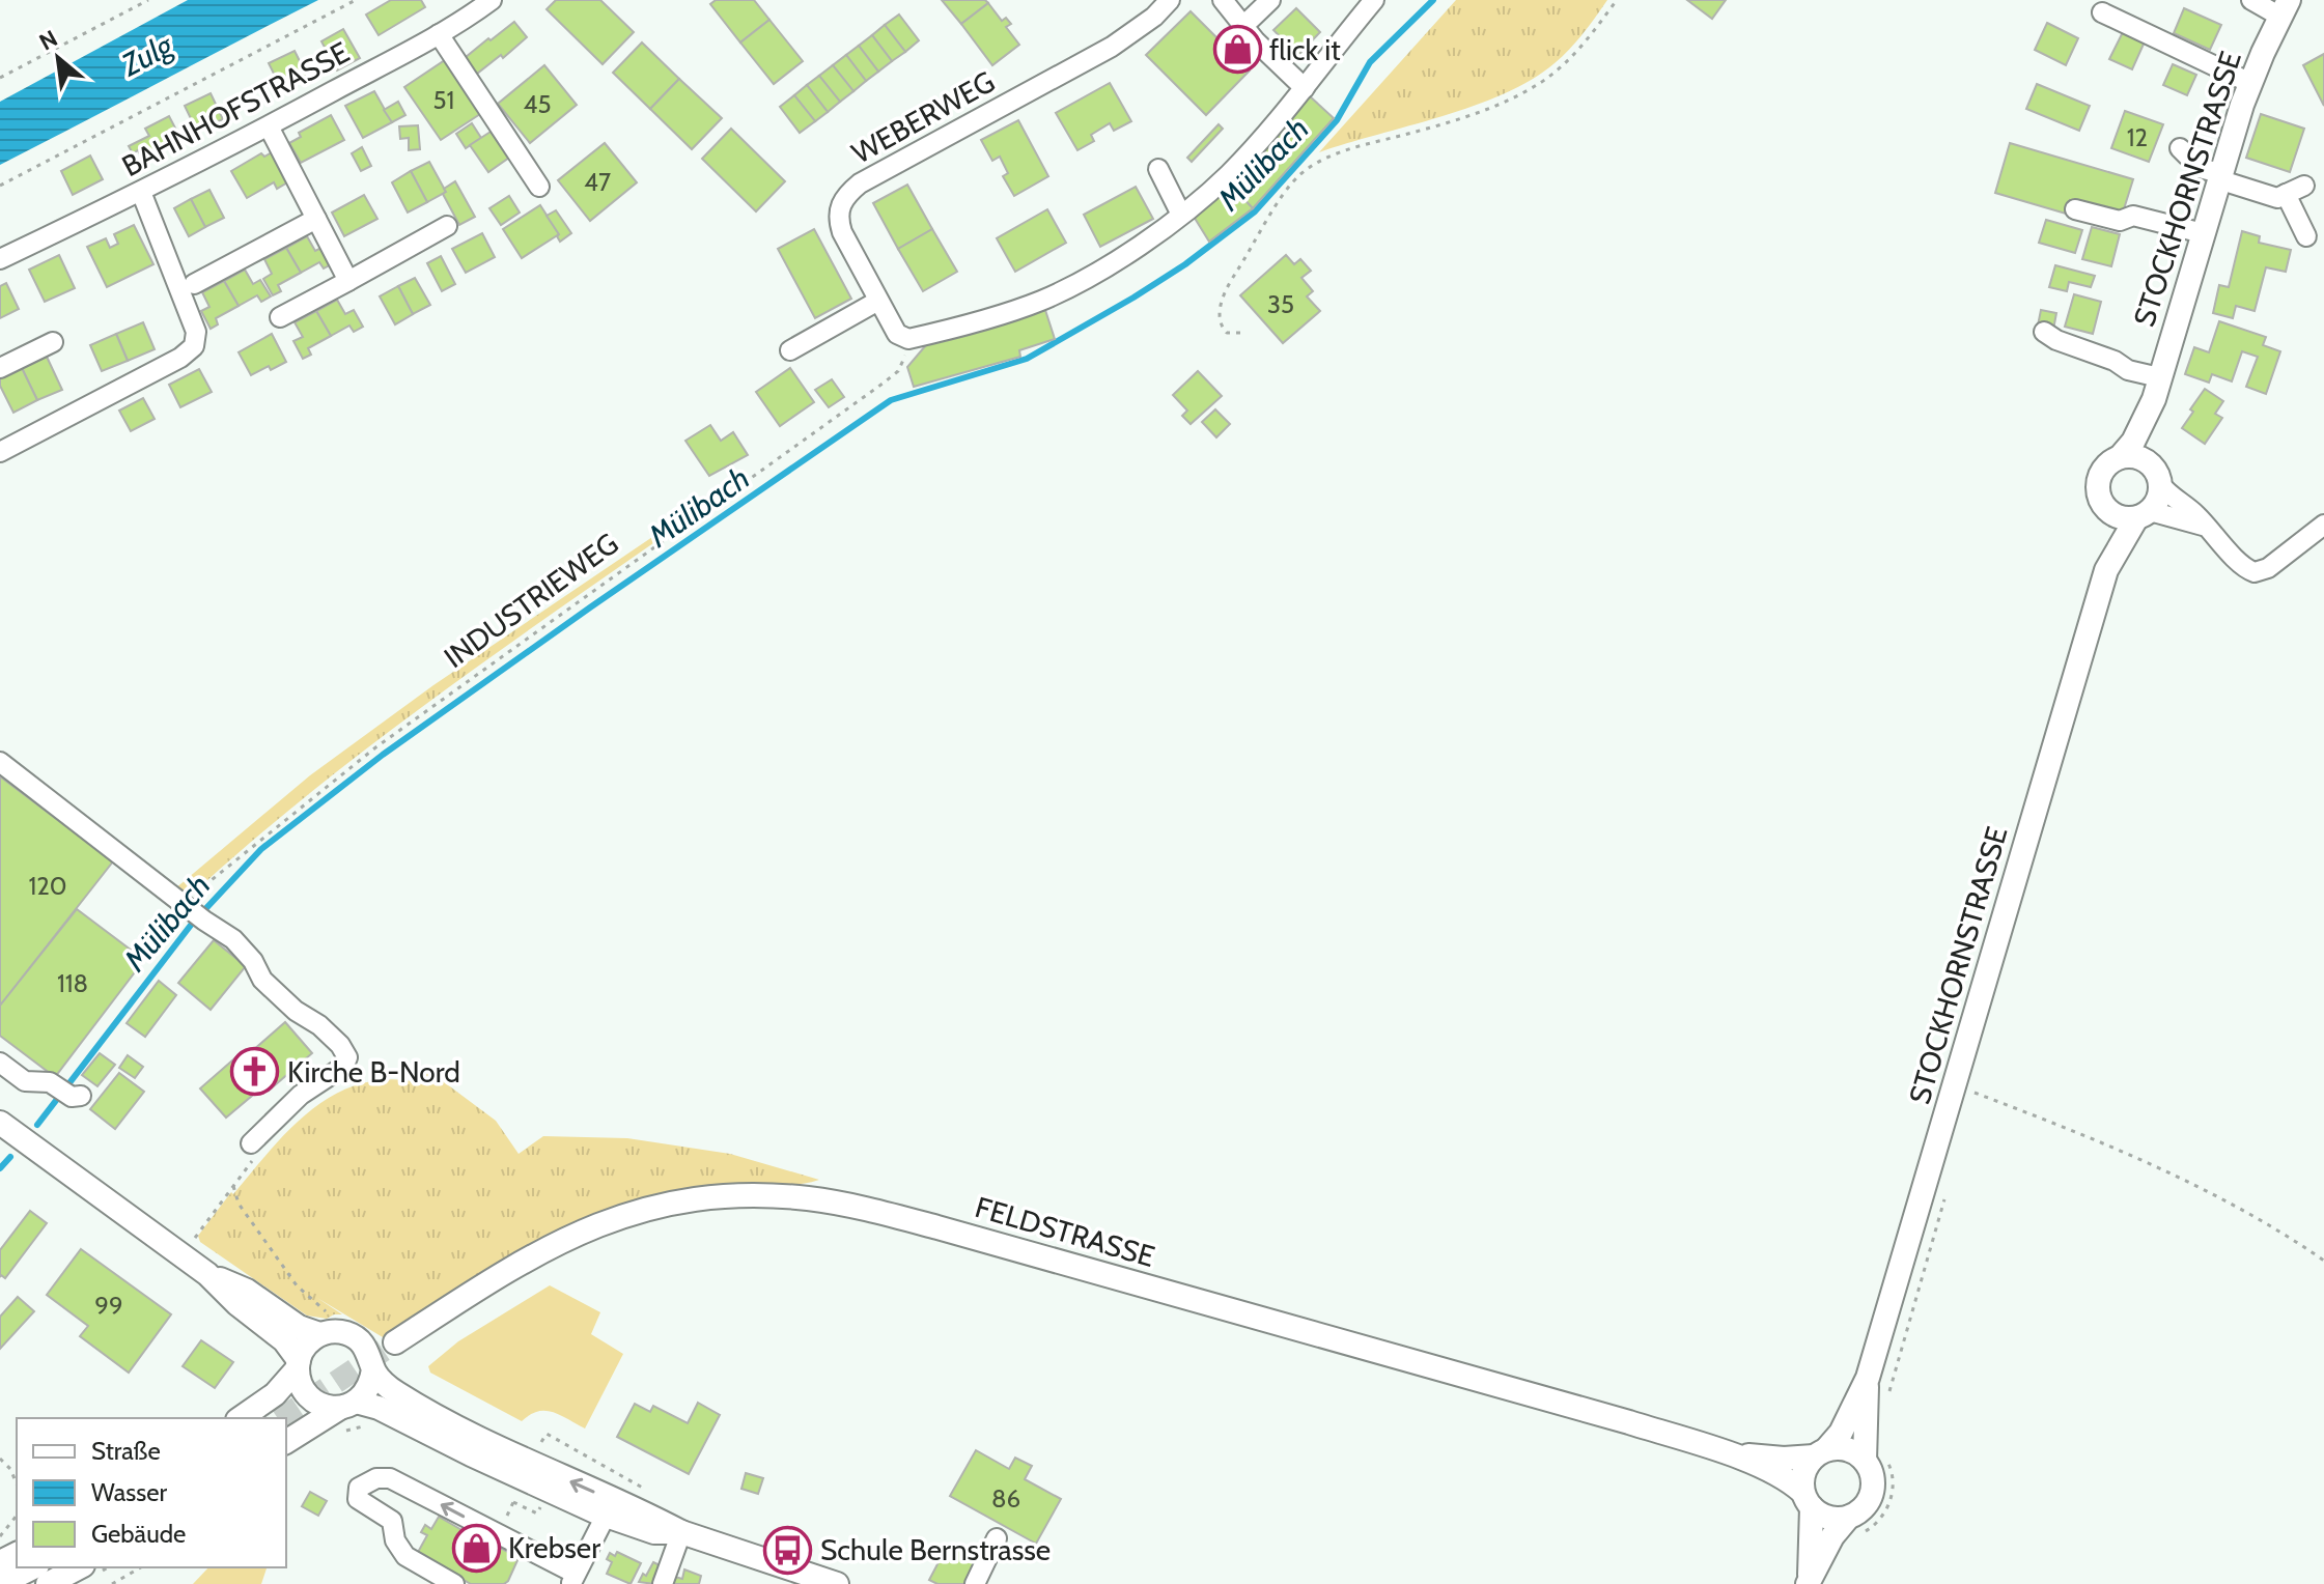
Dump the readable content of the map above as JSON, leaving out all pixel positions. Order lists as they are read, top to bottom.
{
  "streets": {
    "main road": ["STOCKHORNSTRASSE", "FELDSTRASSE"],
    "street": ["BAHNHOFSTRASSE", "WEBERWEG"],
    "path": ["INDUSTRIEWEG"]
  },
  "crossings": [
    ["WEBERWEG", "INDUSTRIEWEG"],
    ["STOCKHORNSTRASSE", "FELDSTRASSE"]
  ],
  "water": ["Zulg", "Mülibach"],
  "places": {
    "shop": ["flick it", "Krebser"],
    "church": ["Kirche B-Nord"],
    "bus stop": ["Schule Bernstrasse"]
  },
  "house_numbers": [
    "51",
    "45",
    "12",
    "47",
    "35",
    "120",
    "118",
    "99",
    "86"
  ],
  "legend": ["Straße", "Wasser", "Gebäude"],
  "north": "top left"
}
